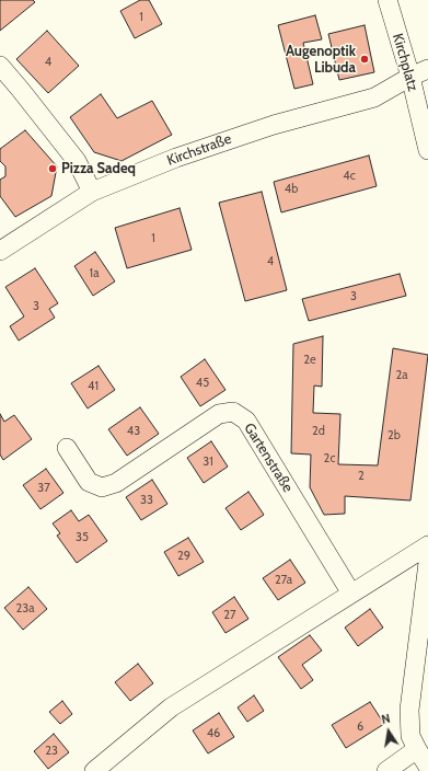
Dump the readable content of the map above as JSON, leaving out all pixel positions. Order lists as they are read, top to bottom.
{
  "streets": {
    "street": ["Kirchplatz", "Kirchstraße", "Gartenstraße"]
  },
  "crossings": [
    ["Kirchplatz", "Kirchstraße"]
  ],
  "places": ["Augenoptik Libuda", "Pizza Sadeq"],
  "house_numbers": [
    "1",
    "4",
    "4c",
    "4b",
    "1",
    "4",
    "1a",
    "3",
    "3",
    "2e",
    "2a",
    "45",
    "41",
    "43",
    "2d",
    "2b",
    "2c",
    "31",
    "2",
    "37",
    "33",
    "35",
    "29",
    "27a",
    "23a",
    "27",
    "6",
    "46",
    "23"
  ],
  "north": "top"
}
